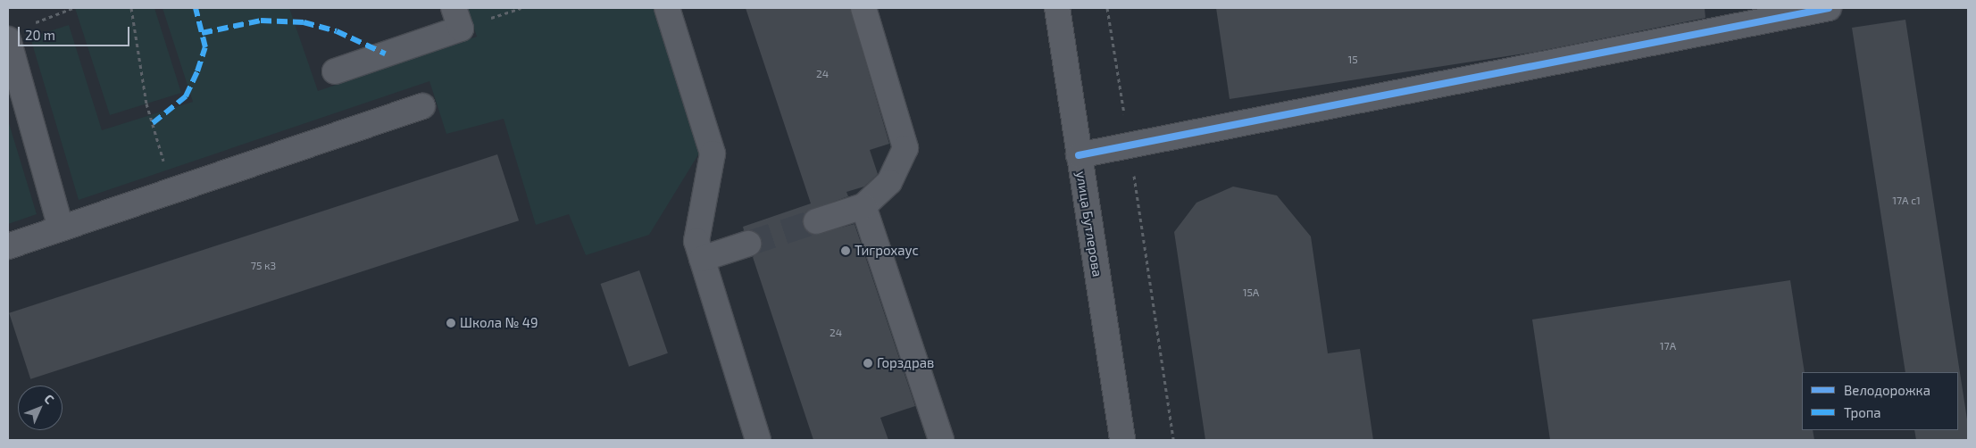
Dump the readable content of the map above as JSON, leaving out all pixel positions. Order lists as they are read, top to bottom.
{
  "streets": {
    "street": ["улица Бутлерова"]
  },
  "places": ["Тигрохаус", "Школа № 49", "Горздрав"],
  "house_numbers": [
    "15",
    "24",
    "17А с1",
    "75 к3",
    "15А",
    "24",
    "17А"
  ],
  "legend": ["Велодорожка", "Тропа"],
  "scale_bar": "20 m",
  "north": "top right"
}
